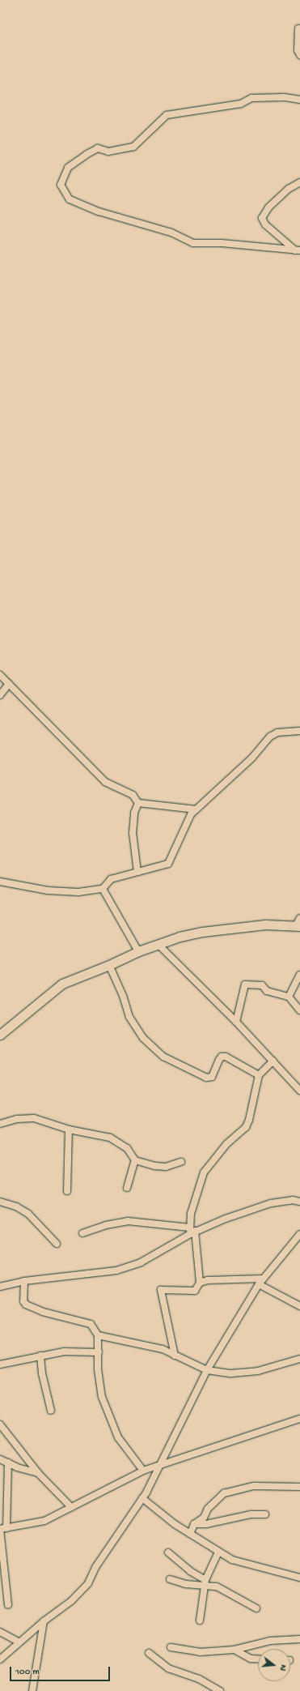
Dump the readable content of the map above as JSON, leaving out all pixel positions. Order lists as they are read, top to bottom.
{
  "scale_bar": "100 m",
  "north": "right"
}
